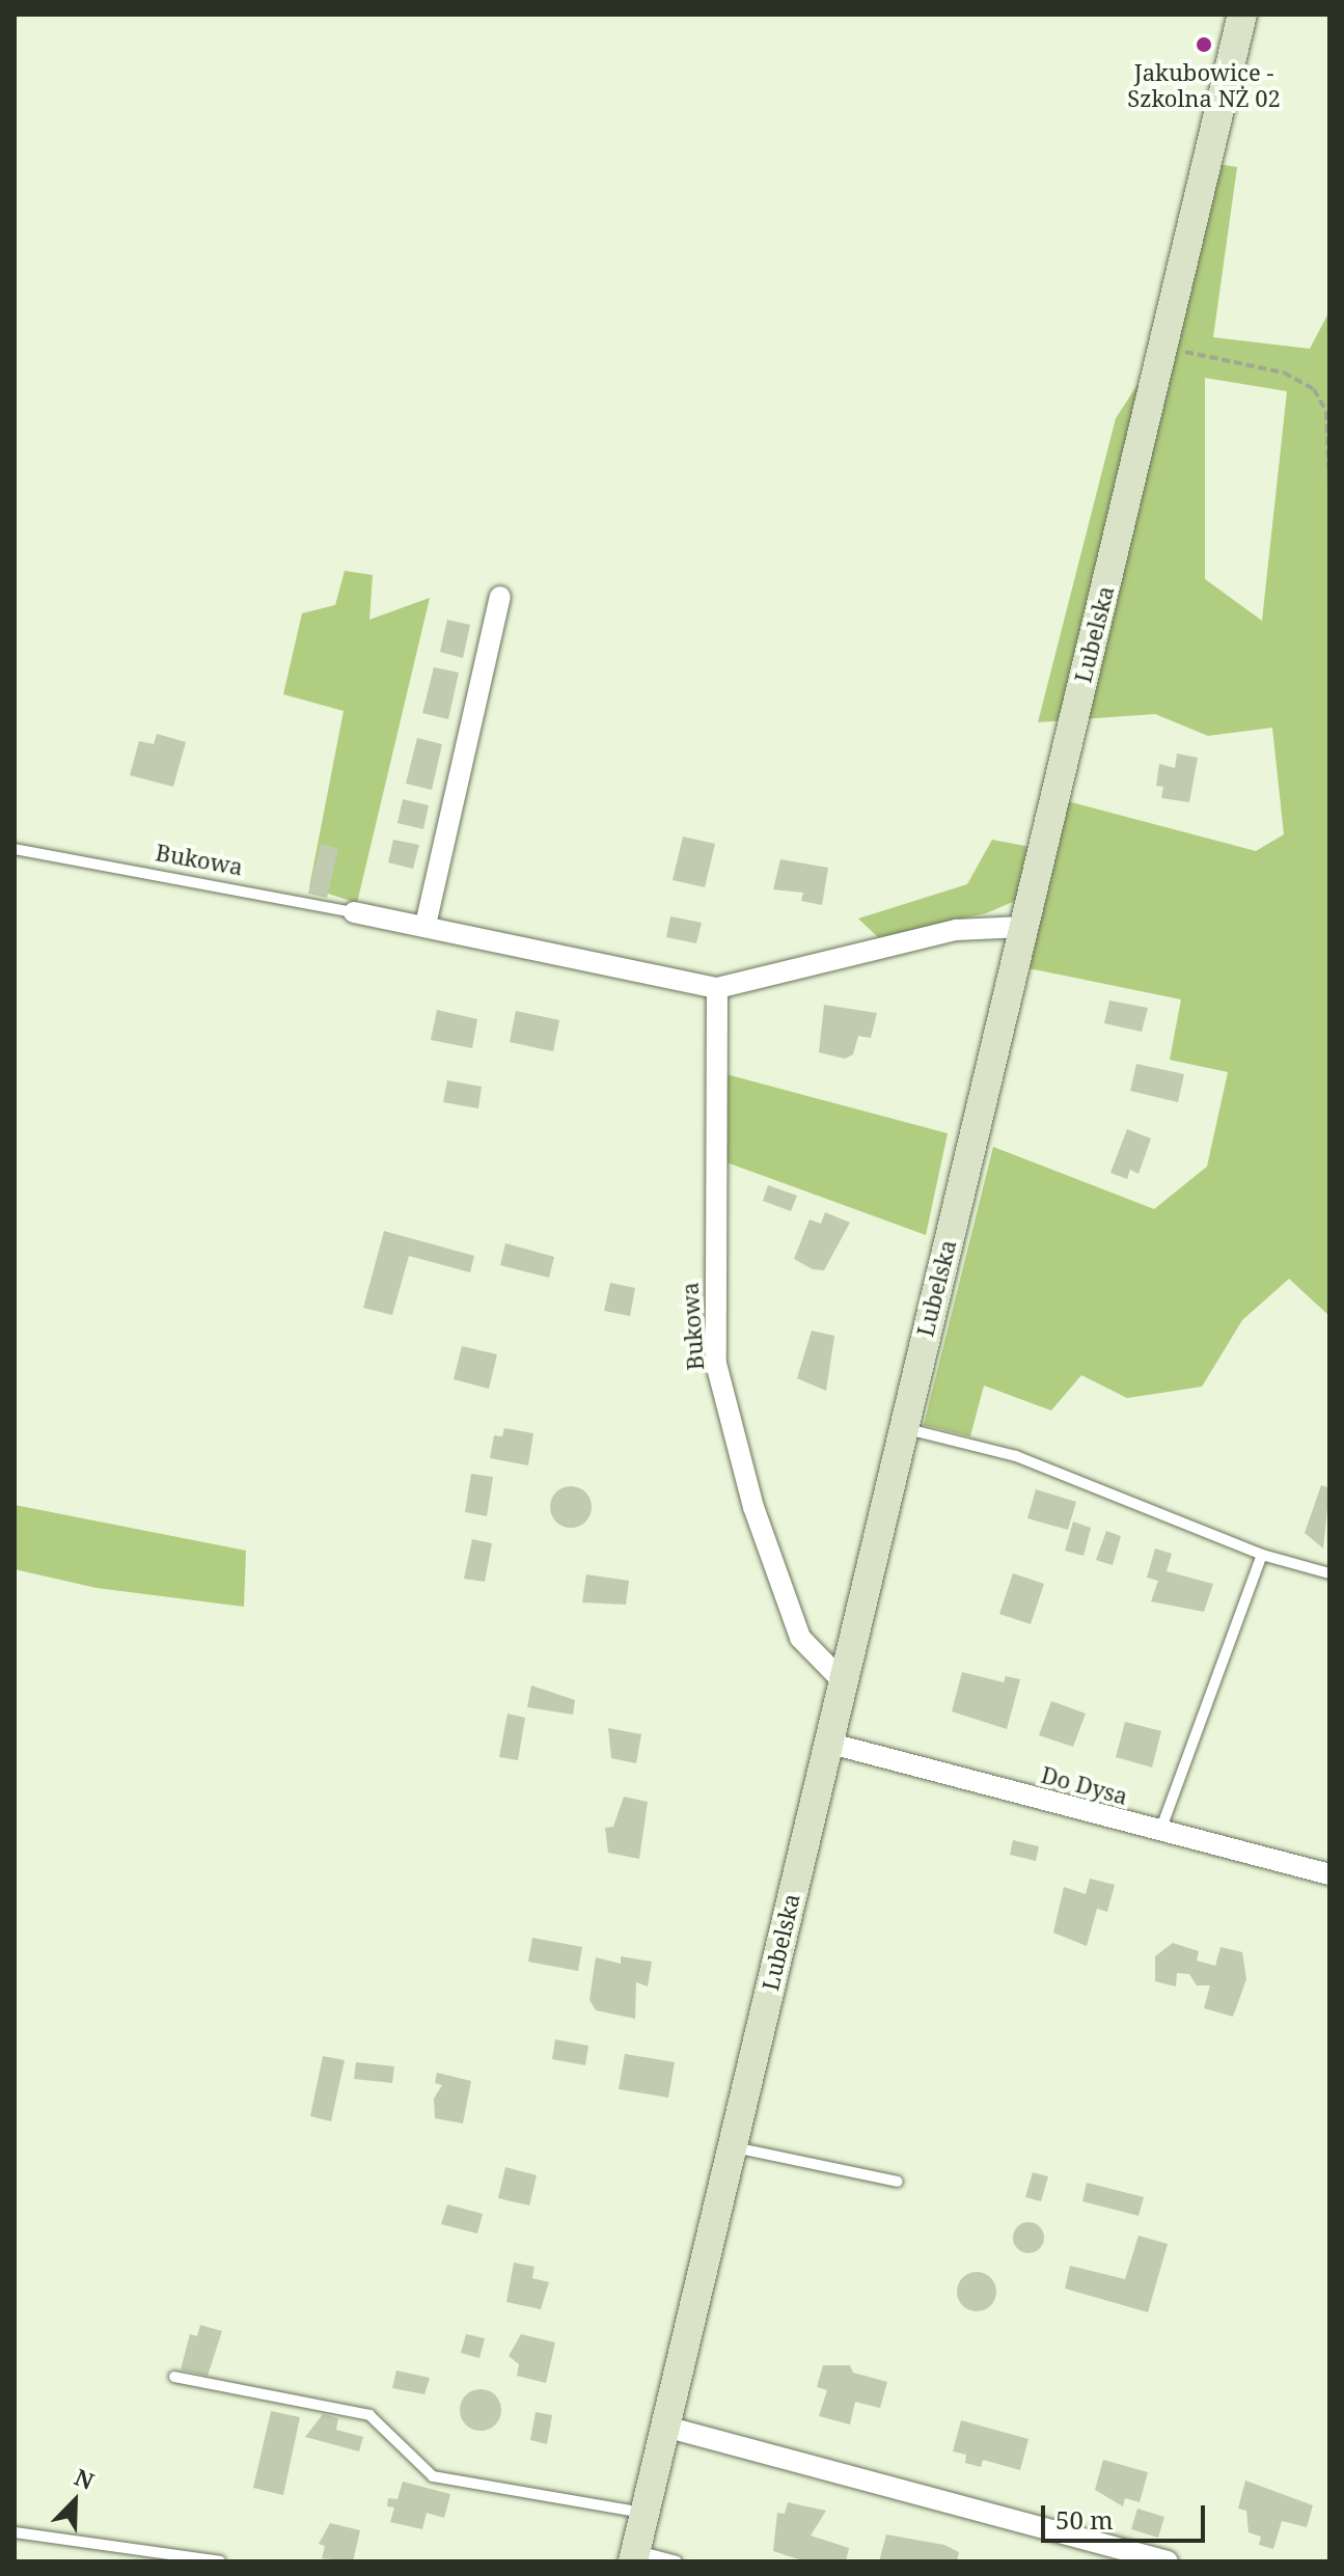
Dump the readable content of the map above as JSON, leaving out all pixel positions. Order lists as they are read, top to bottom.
{
  "streets": {
    "street": ["Lubelska", "Bukowa", "Do Dysa"]
  },
  "crossings": [
    ["Lubelska", "Bukowa"],
    ["Lubelska", "Do Dysa"]
  ],
  "places": ["Jakubowice - Szkolna NŻ 02"],
  "scale_bar": "50 m",
  "north": "top right"
}
